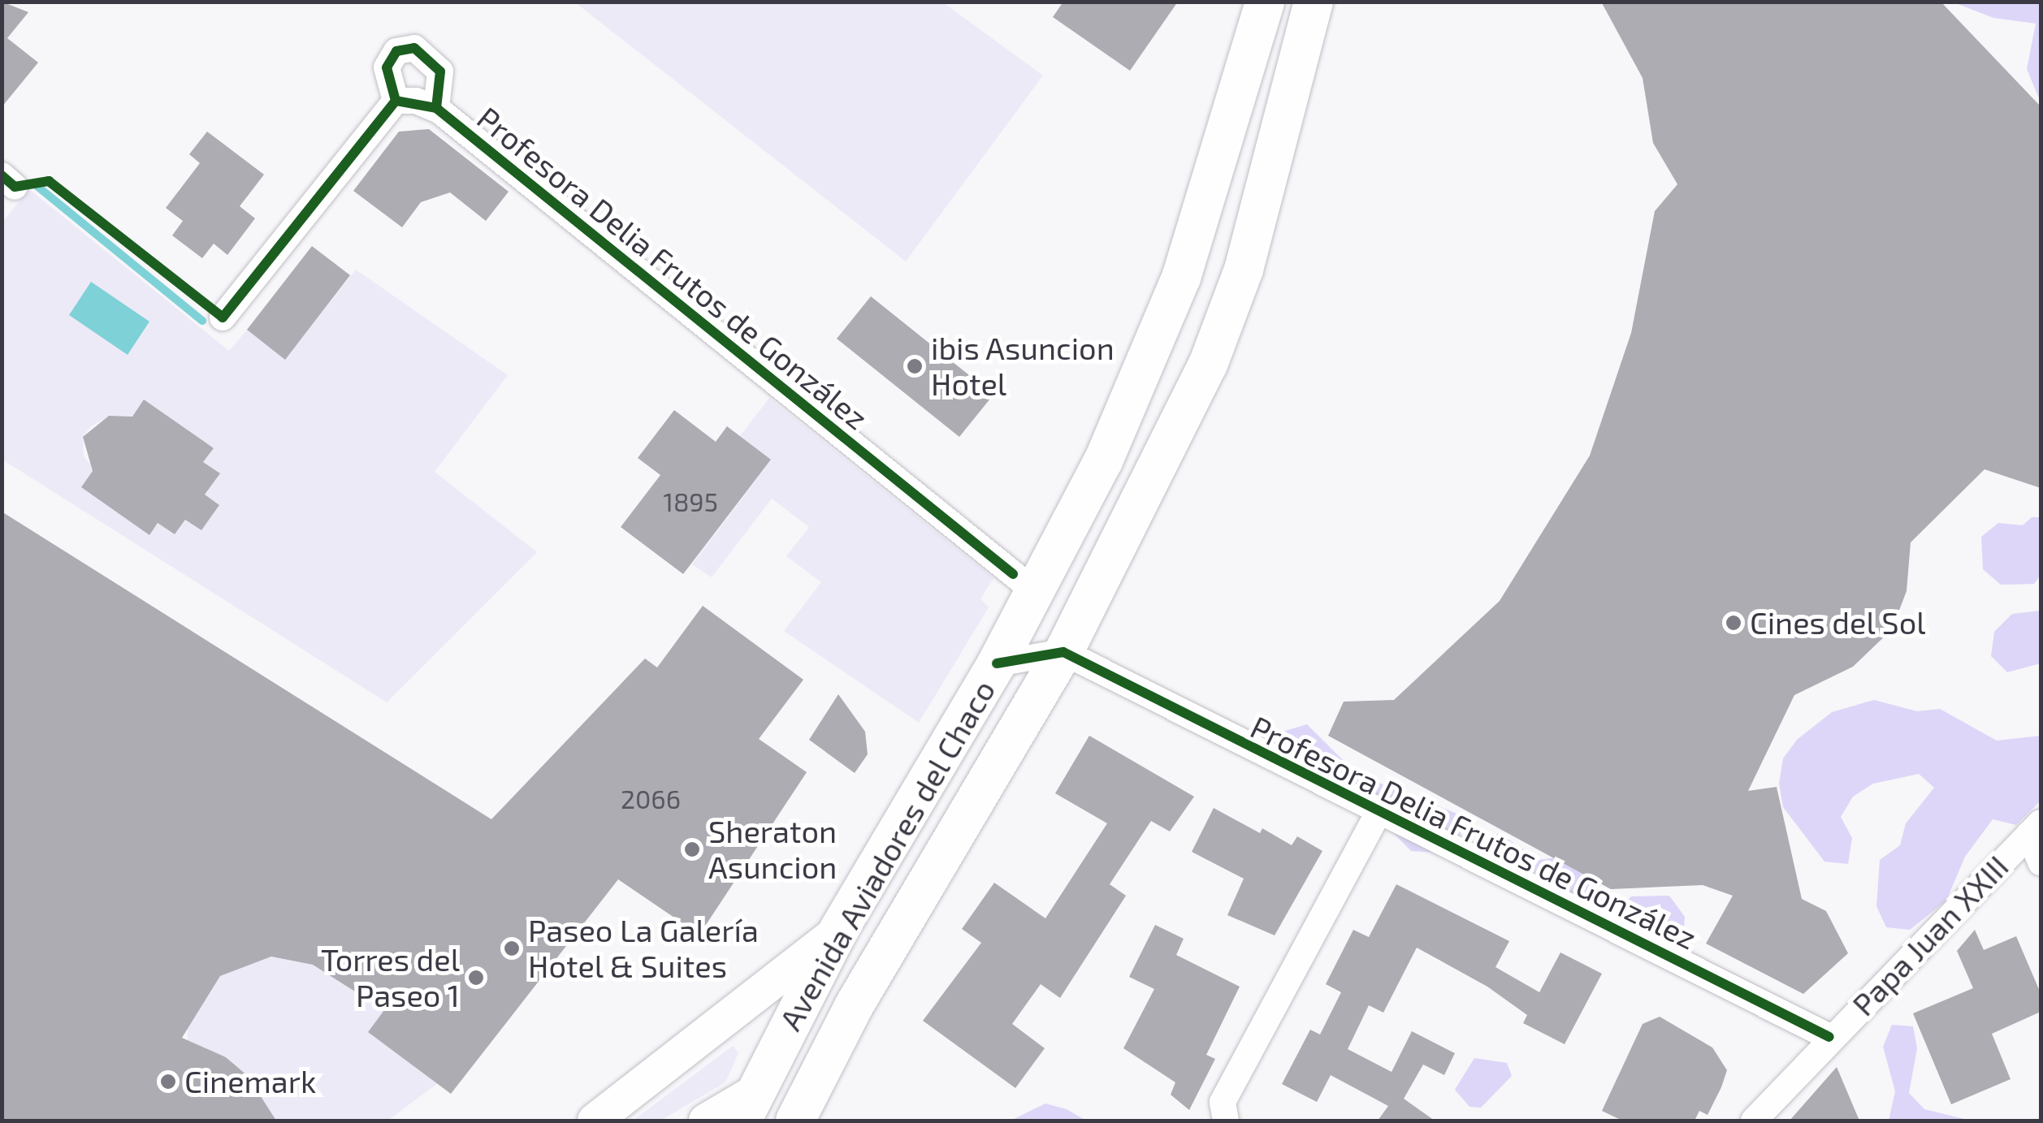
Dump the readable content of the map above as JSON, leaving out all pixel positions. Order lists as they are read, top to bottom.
{
  "streets": {
    "highway": ["Avenida Aviadores del Chaco"],
    "street": ["Profesora Delia Frutos de González", "Papa Juan XXIII"]
  },
  "crossings": [
    ["Profesora Delia Frutos de González", "Avenida Aviadores del Chaco"],
    ["Profesora Delia Frutos de González", "Papa Juan XXIII"]
  ],
  "places": [
    "ibis Asuncion Hotel",
    "Cines del Sol",
    "Sheraton Asuncion",
    "Paseo La Galería Hotel & Suites",
    "Torres del Paseo 1",
    "Cinemark"
  ],
  "house_numbers": ["1895", "2066"]
}
